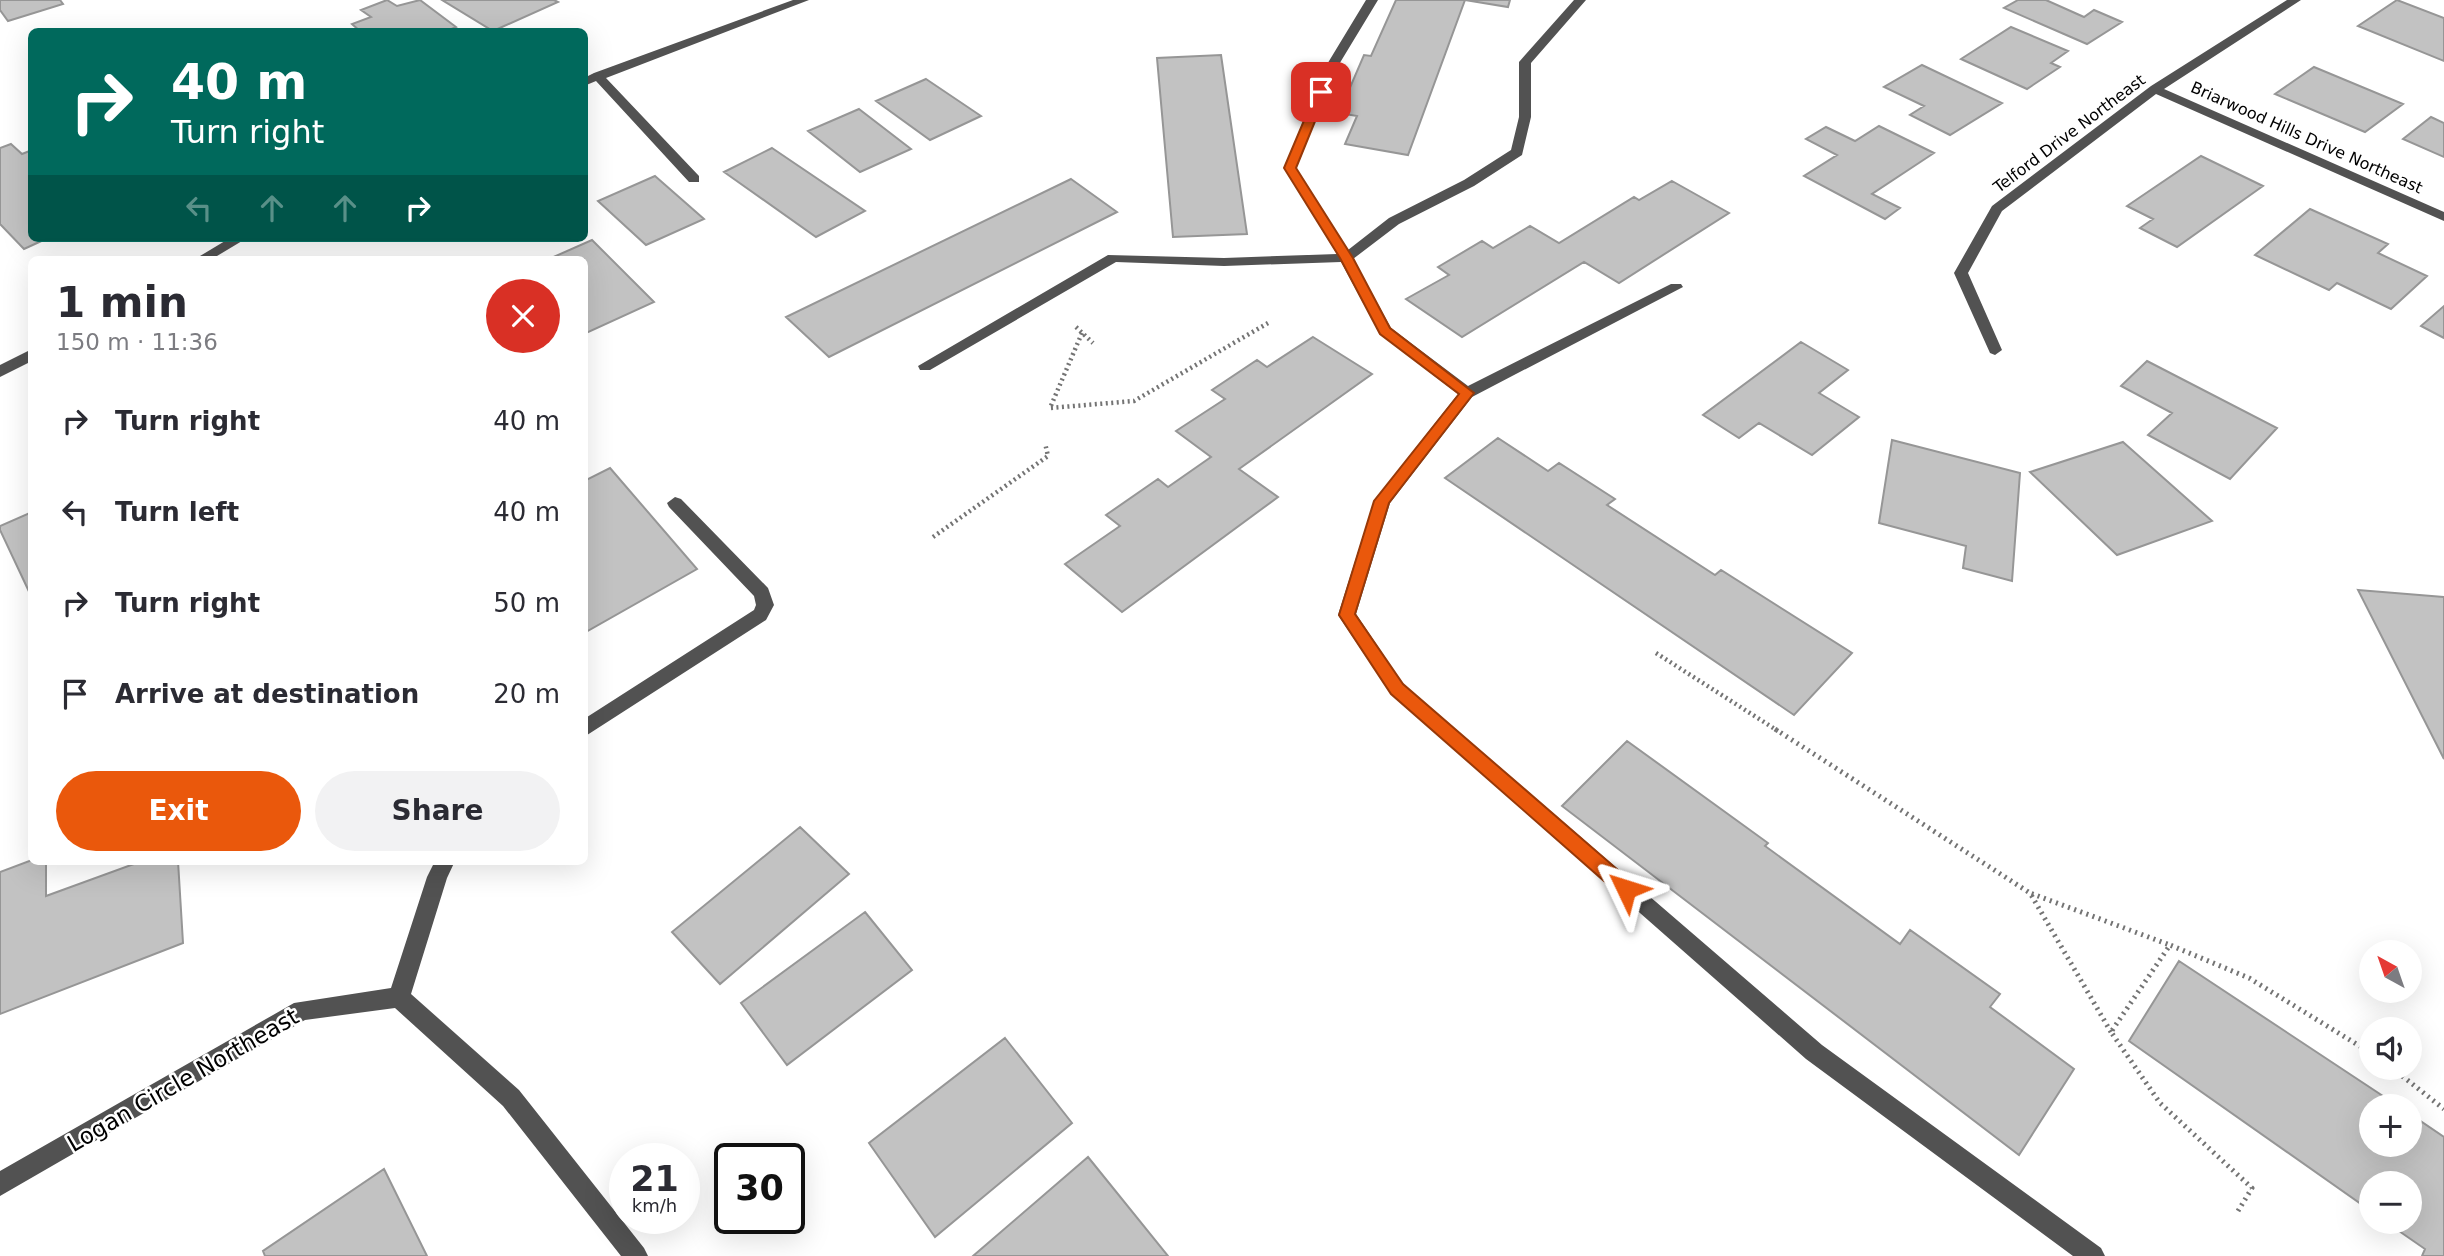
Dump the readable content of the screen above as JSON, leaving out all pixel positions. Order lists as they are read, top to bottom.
{
  "streets": {
    "street": ["Telford Drive Northeast", "Briarwood Hills Drive Northeast", "Logan Circle Northeast"]
  },
  "crossings": [
    ["Telford Drive Northeast", "Briarwood Hills Drive Northeast"]
  ],
  "north": "top left",
  "page": {
    "turn": ["40 m", "Turn right"],
    "heading": ["1 min", "150 m · 11:36"],
    "list": [
      {
        "name": "Turn right",
        "value": "40 m"
      },
      {
        "name": "Turn left",
        "value": "40 m"
      },
      {
        "name": "Turn right",
        "value": "50 m"
      },
      {
        "name": "Arrive at destination",
        "value": "20 m"
      }
    ],
    "buttons": ["Exit", "Share"],
    "map_buttons": ["+", "−"],
    "speed": "21 km/h",
    "limit": "30"
  }
}
